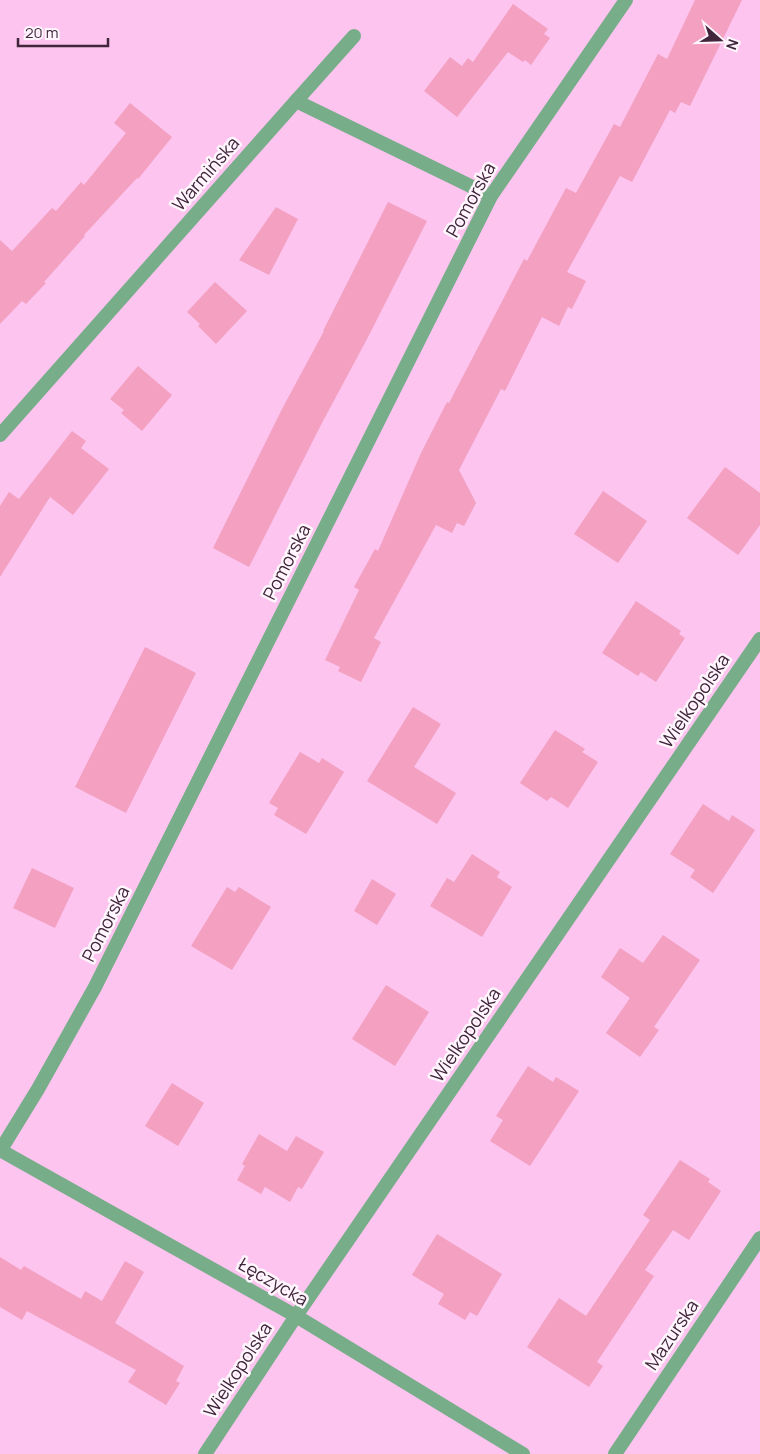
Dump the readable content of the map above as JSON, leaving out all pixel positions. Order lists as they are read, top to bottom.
{
  "streets": {
    "street": [
      "Warmińska",
      "Pomorska",
      "Wielkopolska",
      "Łęczycka",
      "Mazurska"
    ]
  },
  "crossings": [
    ["Pomorska", "Łęczycka"],
    ["Wielkopolska", "Łęczycka"]
  ],
  "scale_bar": "20 m",
  "north": "right"
}
